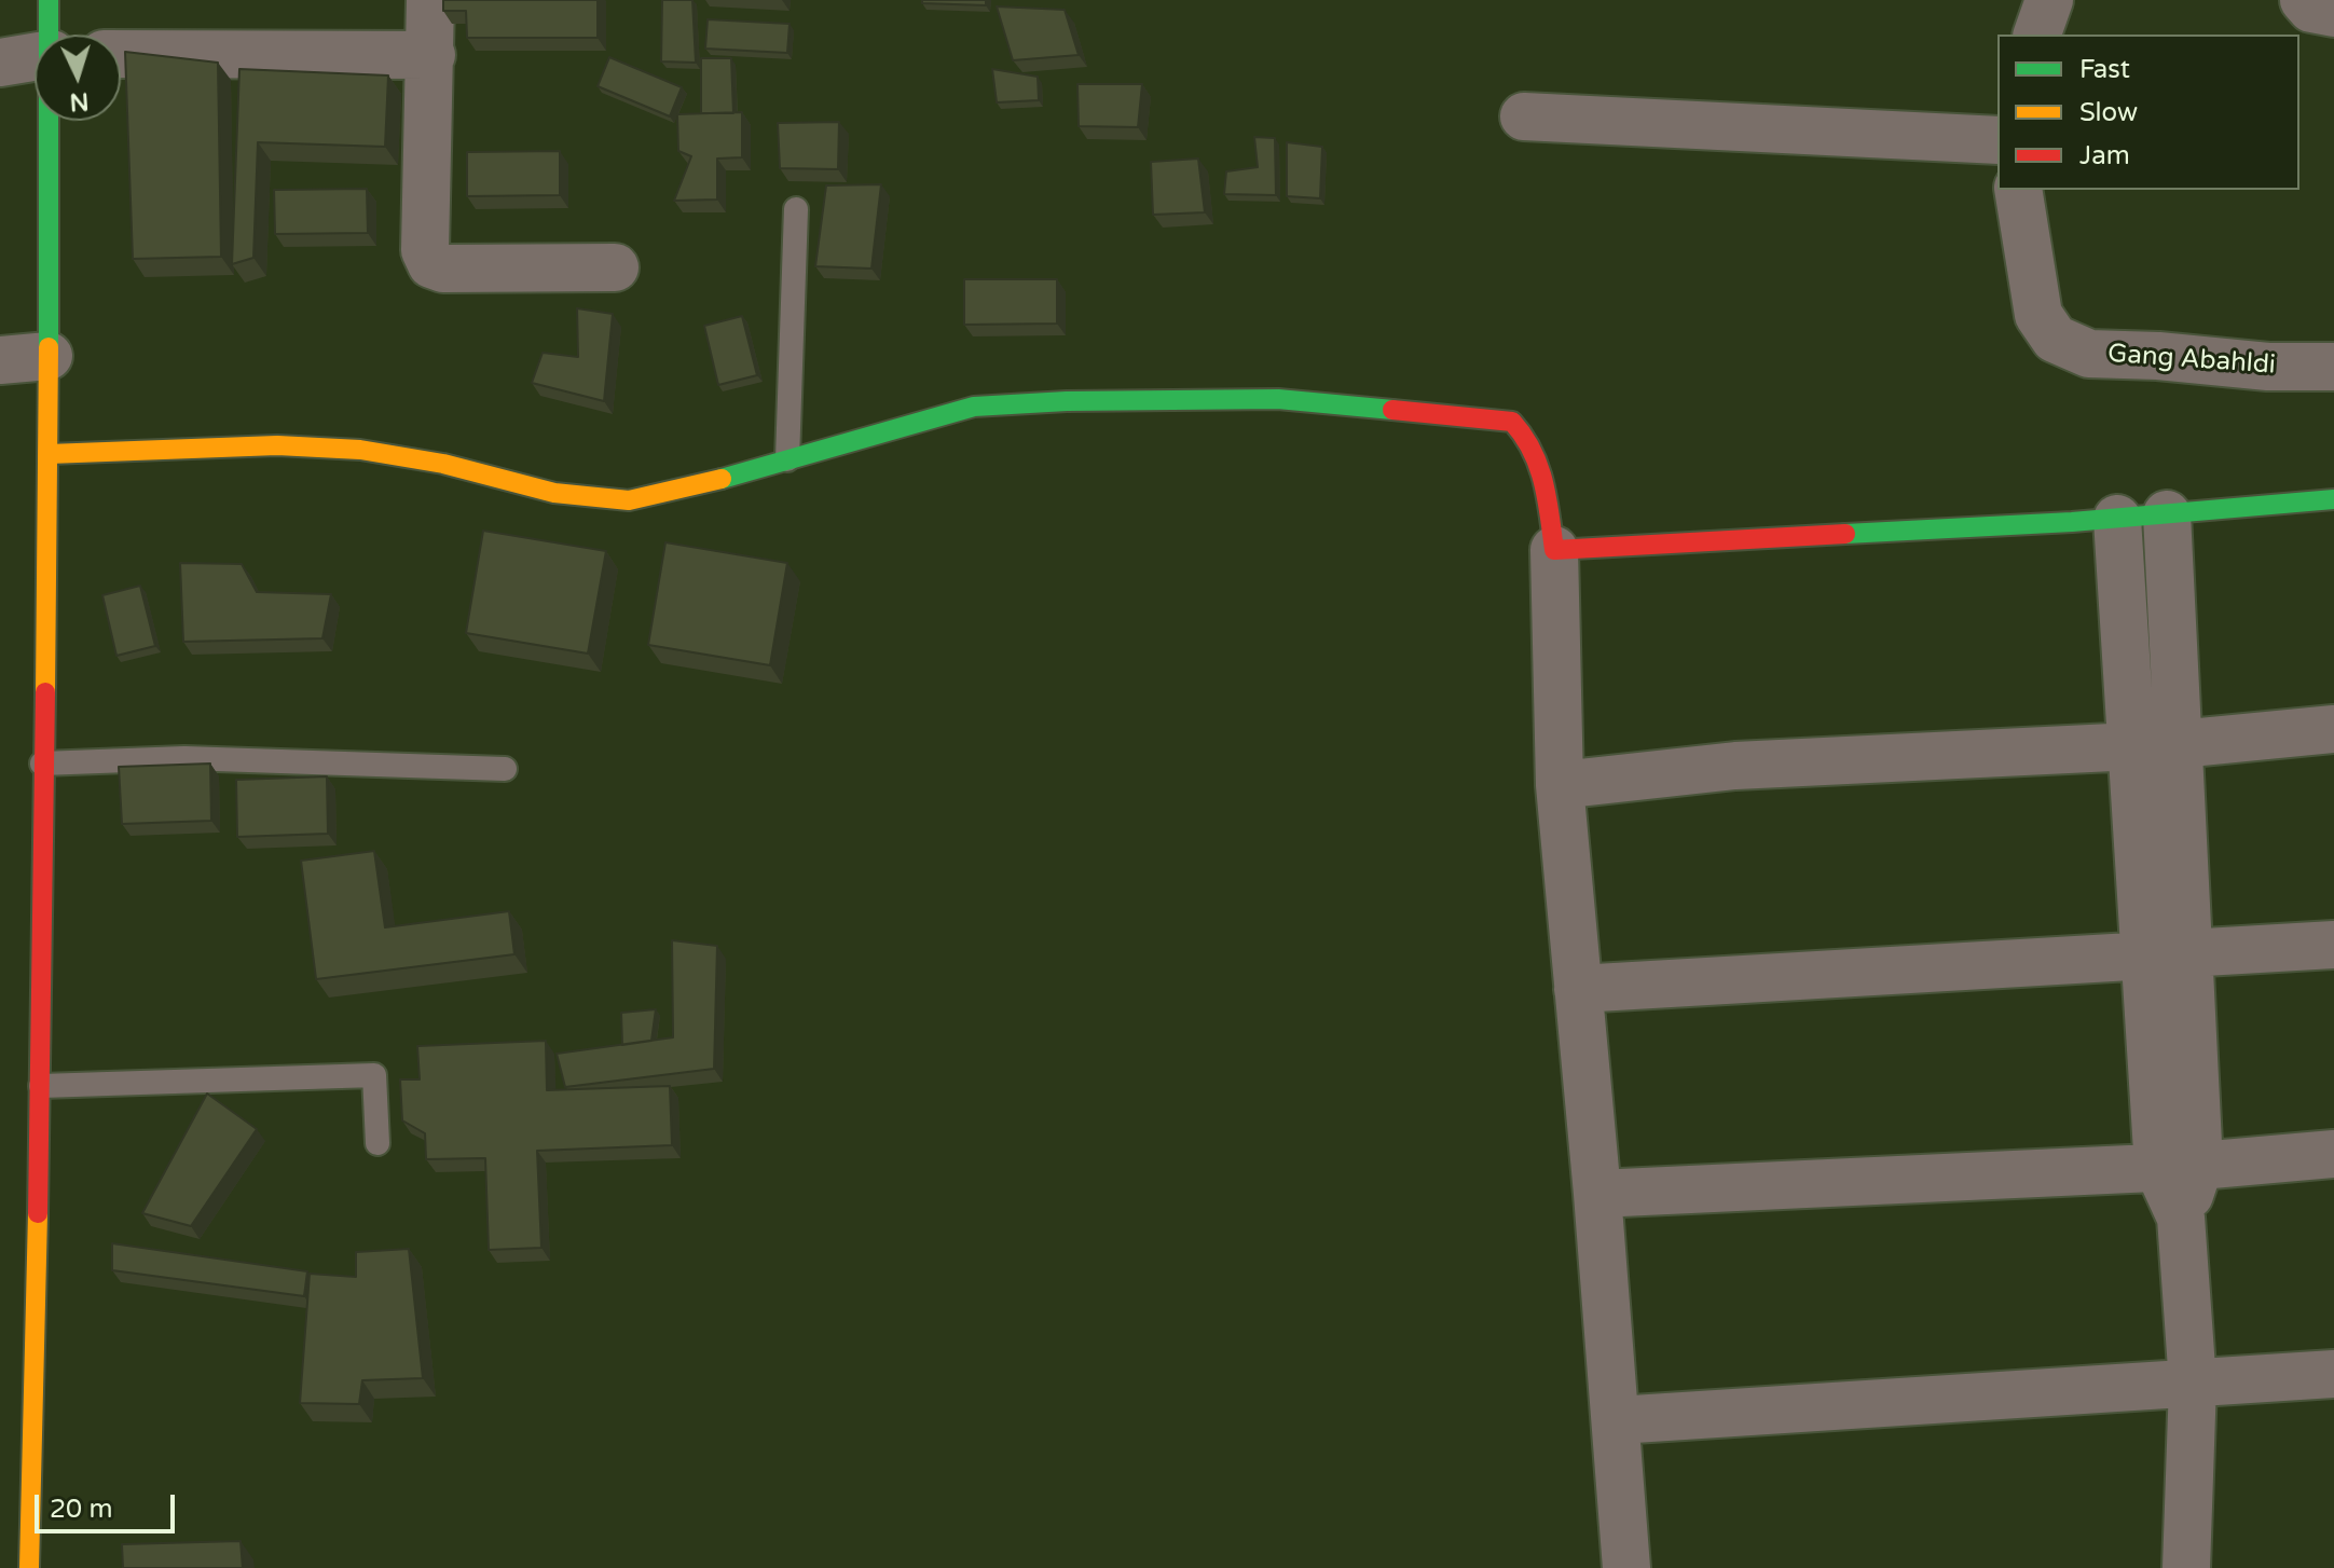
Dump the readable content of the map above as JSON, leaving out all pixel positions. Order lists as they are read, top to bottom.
{
  "streets": {
    "street": ["Gang Abahldi"]
  },
  "legend": ["Fast", "Slow", "Jam"],
  "scale_bar": "20 m",
  "north": "bottom"
}
